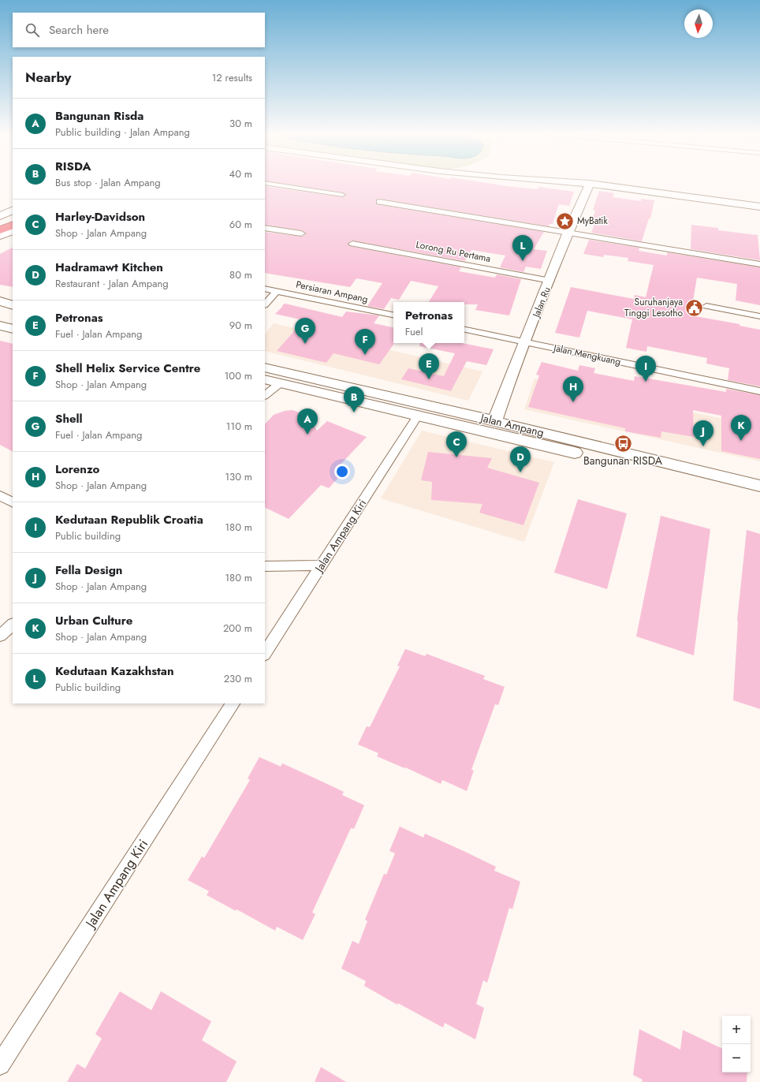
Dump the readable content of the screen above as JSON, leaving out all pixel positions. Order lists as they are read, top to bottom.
{
  "streets": {
    "street": [
      "Lorong Ru Pertama",
      "Persiaran Ampang",
      "Jalan Ru",
      "Jalan Mengkuang",
      "Jalan Ampang",
      "Jalan Ampang Kiri"
    ]
  },
  "crossings": [
    ["Lorong Ru Pertama", "Jalan Ru"],
    ["Jalan Ru", "Jalan Mengkuang"],
    ["Jalan Ru", "Jalan Ampang"],
    ["Jalan Ampang", "Jalan Ampang Kiri"]
  ],
  "places": {
    "place": ["MyBatik"],
    "public building": ["Suruhanjaya Tinggi Lesotho"],
    "bus stop": ["Bangunan RISDA"]
  },
  "north": "bottom",
  "page": {
    "search": "Search here",
    "heading": ["Nearby", "12 results"],
    "list": [
      {
        "mark": "A",
        "name": "Bangunan Risda",
        "note": "Public building · Jalan Ampang",
        "value": "30 m"
      },
      {
        "mark": "B",
        "name": "RISDA",
        "note": "Bus stop · Jalan Ampang",
        "value": "40 m"
      },
      {
        "mark": "C",
        "name": "Harley-Davidson",
        "note": "Shop · Jalan Ampang",
        "value": "60 m"
      },
      {
        "mark": "D",
        "name": "Hadramawt Kitchen",
        "note": "Restaurant · Jalan Ampang",
        "value": "80 m"
      },
      {
        "mark": "E",
        "name": "Petronas",
        "note": "Fuel · Jalan Ampang",
        "value": "90 m"
      },
      {
        "mark": "F",
        "name": "Shell Helix Service Centre",
        "note": "Shop · Jalan Ampang",
        "value": "100 m"
      },
      {
        "mark": "G",
        "name": "Shell",
        "note": "Fuel · Jalan Ampang",
        "value": "110 m"
      },
      {
        "mark": "H",
        "name": "Lorenzo",
        "note": "Shop · Jalan Ampang",
        "value": "130 m"
      },
      {
        "mark": "I",
        "name": "Kedutaan Republik Croatia",
        "note": "Public building",
        "value": "180 m"
      },
      {
        "mark": "J",
        "name": "Fella Design",
        "note": "Shop · Jalan Ampang",
        "value": "180 m"
      },
      {
        "mark": "K",
        "name": "Urban Culture",
        "note": "Shop · Jalan Ampang",
        "value": "200 m"
      },
      {
        "mark": "L",
        "name": "Kedutaan Kazakhstan",
        "note": "Public building",
        "value": "230 m"
      }
    ],
    "pins": [
      "L",
      "G",
      "F",
      "E",
      "I",
      "H",
      "B",
      "A",
      "K",
      "J",
      "C",
      "D"
    ],
    "popup": ["Petronas", "Fuel"],
    "map_buttons": ["+", "−"]
  }
}
